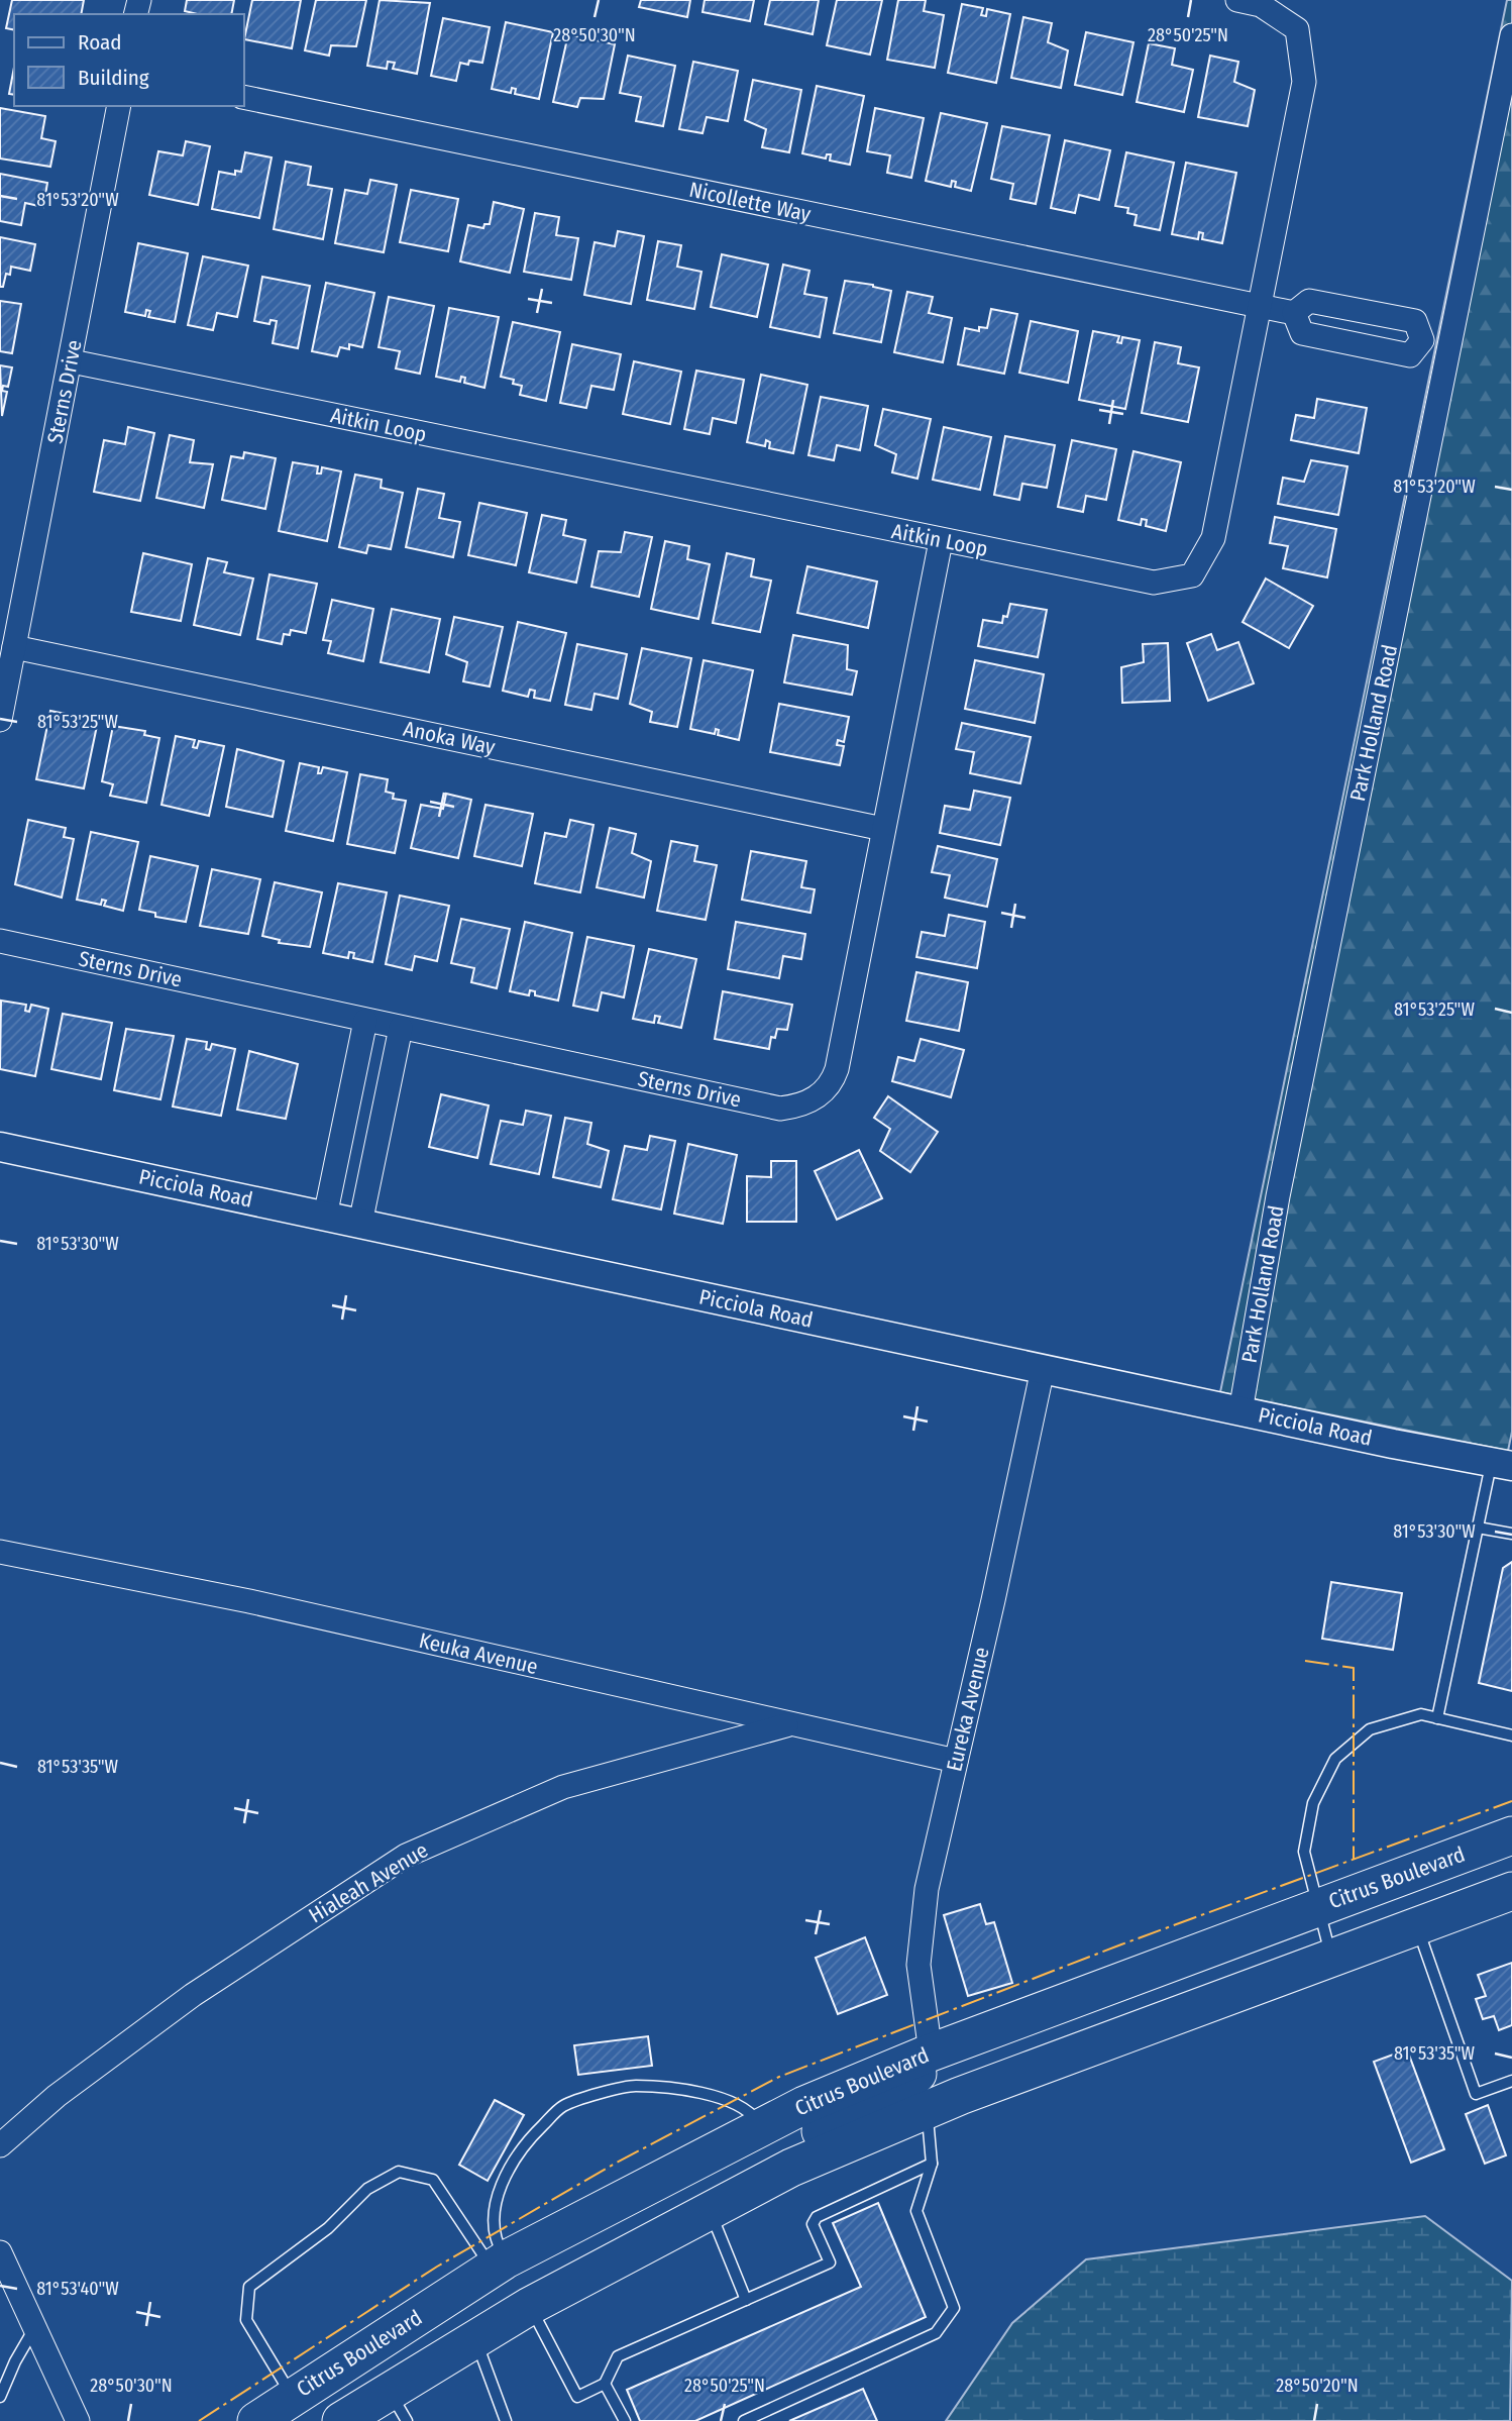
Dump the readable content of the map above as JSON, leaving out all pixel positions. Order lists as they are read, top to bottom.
{
  "streets": {
    "highway": ["Citrus Boulevard"],
    "street": [
      "Nicollette Way",
      "Sterns Drive",
      "Aitkin Loop",
      "Park Holland Road",
      "Anoka Way",
      "Picciola Road",
      "Keuka Avenue",
      "Eureka Avenue",
      "Hialeah Avenue"
    ]
  },
  "crossings": [
    ["Nicollette Way", "Aitkin Loop"],
    ["Sterns Drive", "Aitkin Loop"],
    ["Sterns Drive", "Anoka Way"],
    ["Park Holland Road", "Picciola Road"],
    ["Picciola Road", "Eureka Avenue"],
    ["Keuka Avenue", "Eureka Avenue"],
    ["Keuka Avenue", "Hialeah Avenue"],
    ["Eureka Avenue", "Citrus Boulevard"]
  ],
  "legend": ["Road", "Building"],
  "coordinates": [
    "28°50'30\"N",
    "28°50'25\"N",
    "81°53'20\"W",
    "81°53'25\"W",
    "81°53'30\"W",
    "81°53'35\"W",
    "81°53'40\"W",
    "28°50'20\"N"
  ]
}
